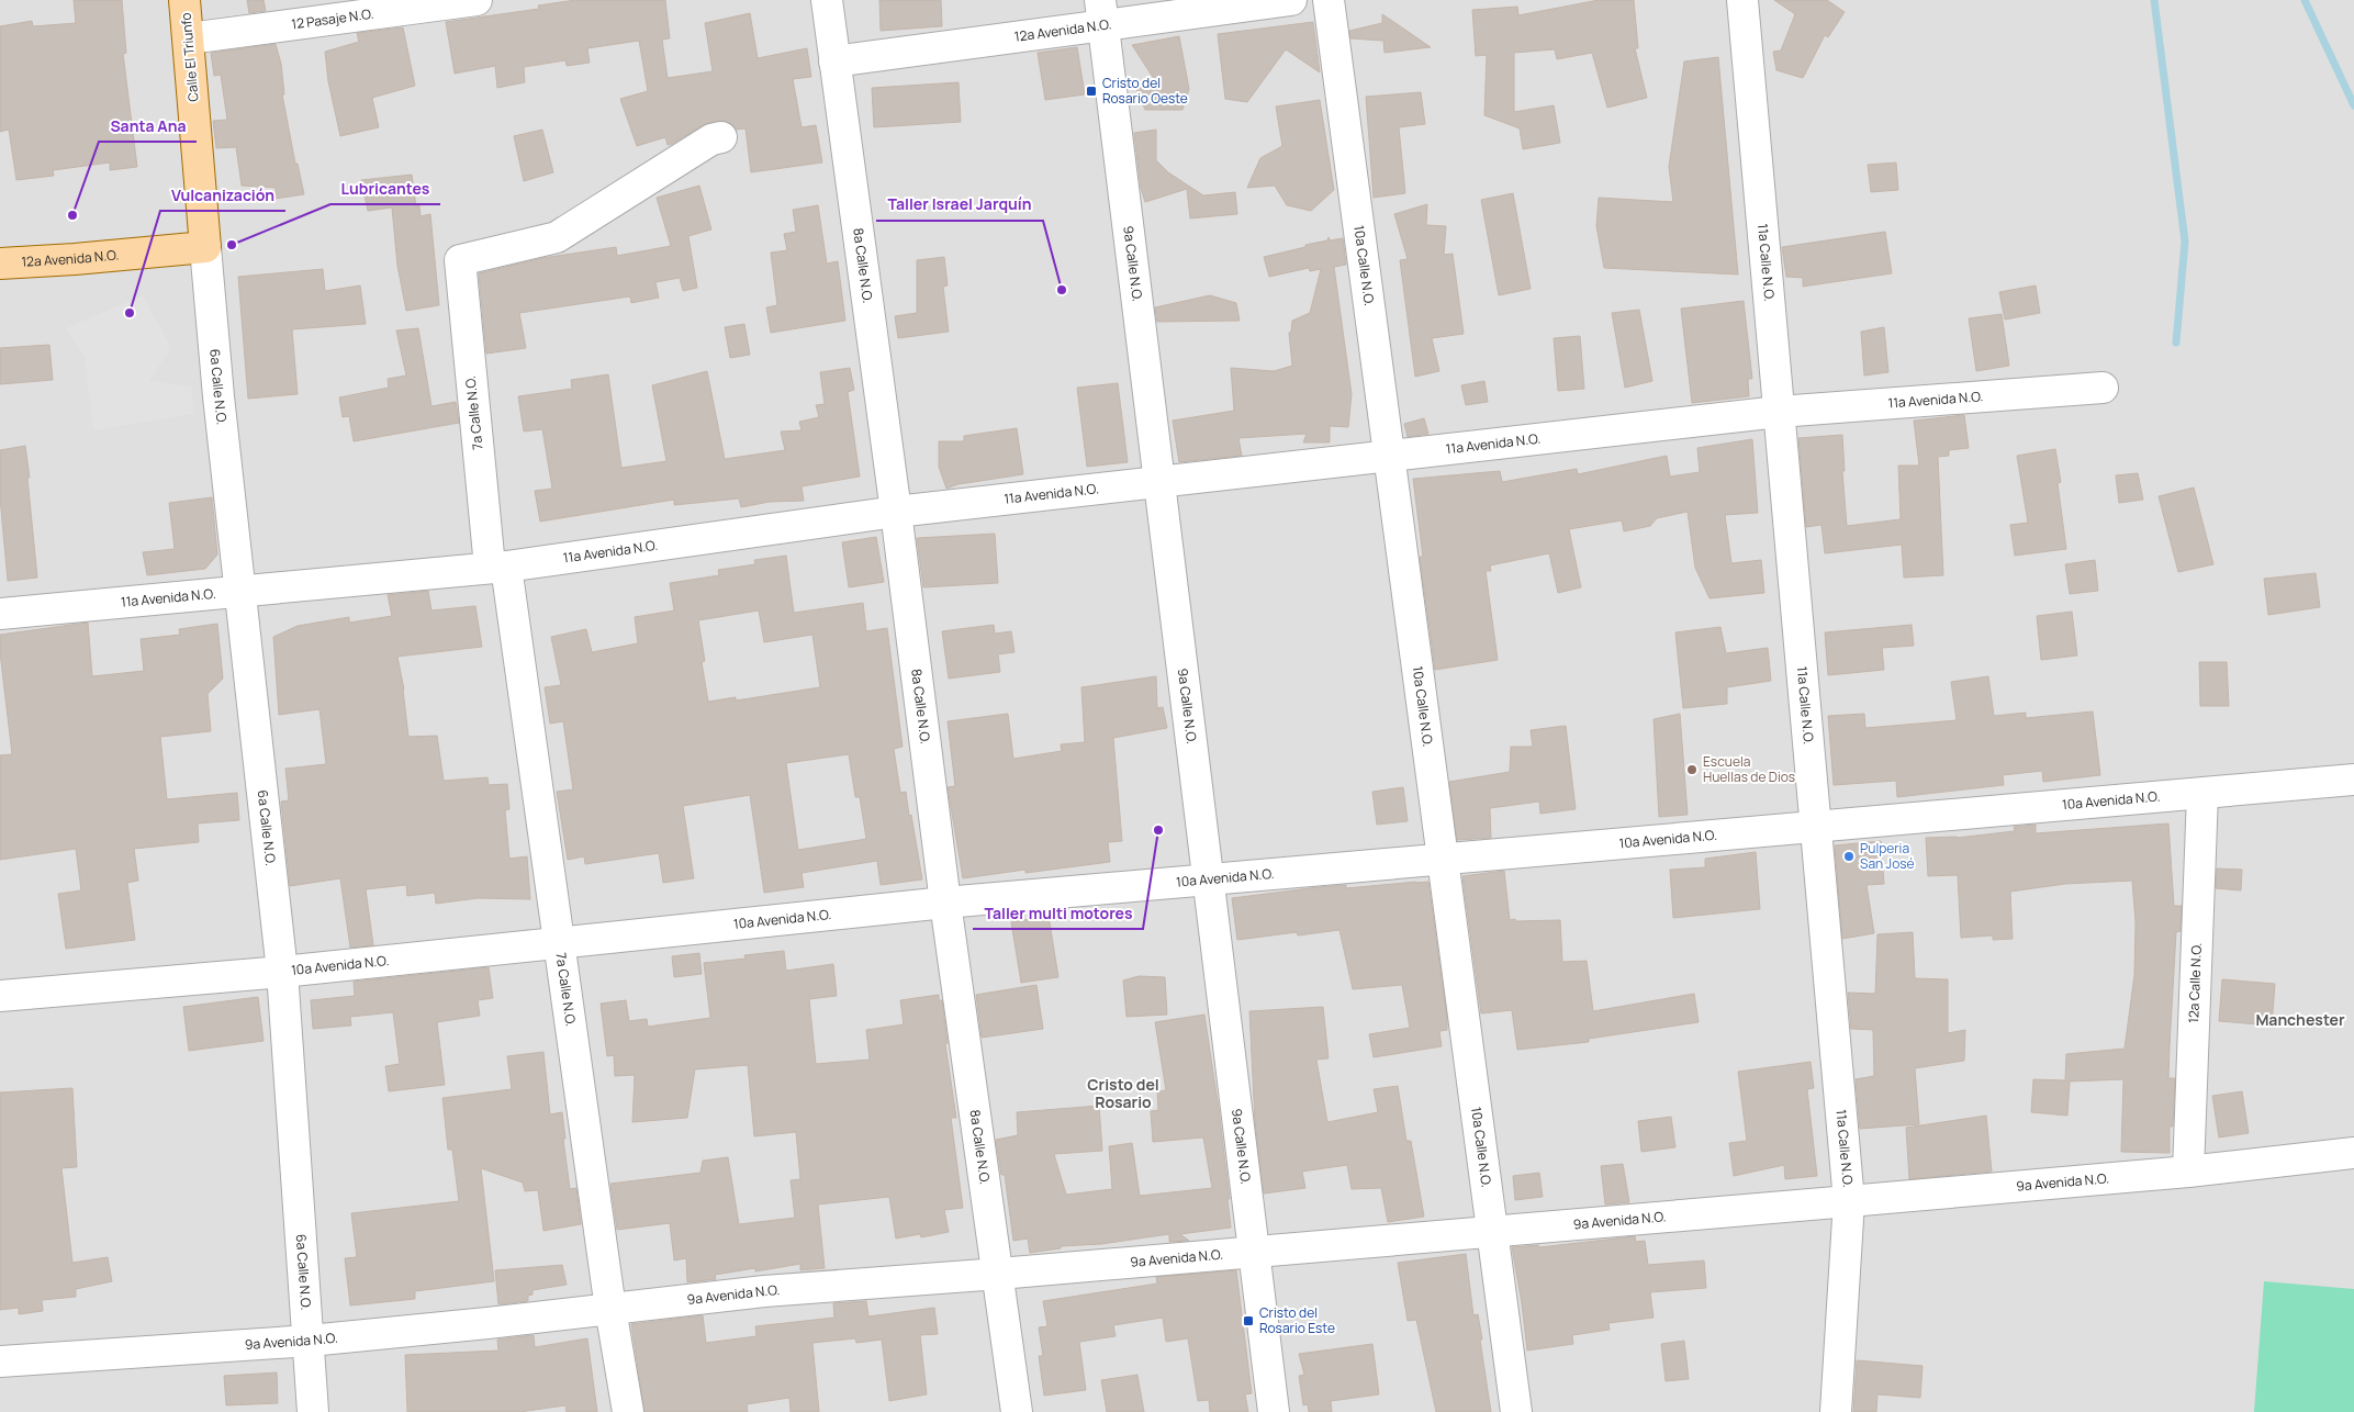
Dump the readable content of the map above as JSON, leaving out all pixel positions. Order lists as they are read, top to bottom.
{
  "streets": {
    "main road": ["12a Avenida N.O.", "Calle El Triunfo"],
    "street": [
      "12 Pasaje N.O.",
      "11a Calle N.O.",
      "9a Calle N.O.",
      "8a Calle N.O.",
      "10a Calle N.O.",
      "6a Calle N.O.",
      "11a Avenida N.O.",
      "7a Calle N.O.",
      "10a Avenida N.O.",
      "12a Calle N.O.",
      "9a Avenida N.O."
    ]
  },
  "crossings": [
    ["12 Pasaje N.O.", "Calle El Triunfo"],
    ["12a Avenida N.O.", "Calle El Triunfo"],
    ["12a Avenida N.O.", "9a Calle N.O."],
    ["12a Avenida N.O.", "8a Calle N.O."],
    ["12a Avenida N.O.", "6a Calle N.O."],
    ["Calle El Triunfo", "6a Calle N.O."],
    ["11a Calle N.O.", "11a Avenida N.O."],
    ["11a Calle N.O.", "10a Avenida N.O."],
    ["11a Calle N.O.", "9a Avenida N.O."],
    ["9a Calle N.O.", "11a Avenida N.O."],
    ["9a Calle N.O.", "10a Avenida N.O."],
    ["9a Calle N.O.", "9a Avenida N.O."],
    ["8a Calle N.O.", "11a Avenida N.O."],
    ["8a Calle N.O.", "10a Avenida N.O."],
    ["8a Calle N.O.", "9a Avenida N.O."],
    ["10a Calle N.O.", "11a Avenida N.O."],
    ["10a Calle N.O.", "10a Avenida N.O."],
    ["10a Calle N.O.", "9a Avenida N.O."],
    ["6a Calle N.O.", "11a Avenida N.O."],
    ["6a Calle N.O.", "10a Avenida N.O."],
    ["6a Calle N.O.", "9a Avenida N.O."],
    ["11a Avenida N.O.", "7a Calle N.O."],
    ["7a Calle N.O.", "10a Avenida N.O."],
    ["7a Calle N.O.", "9a Avenida N.O."],
    ["10a Avenida N.O.", "12a Calle N.O."],
    ["12a Calle N.O.", "9a Avenida N.O."]
  ],
  "districts": ["Manchester", "Cristo del Rosario"],
  "places": {
    "transit": ["Cristo del Rosario Oeste", "Cristo del Rosario Este"],
    "other": [
      "Santa Ana",
      "Lubricantes",
      "Taller Israel Jarquín",
      "Vulcanización",
      "Escuela Huellas de Dios",
      "Taller multi motores",
      "Pulperia San José"
    ]
  }
}
